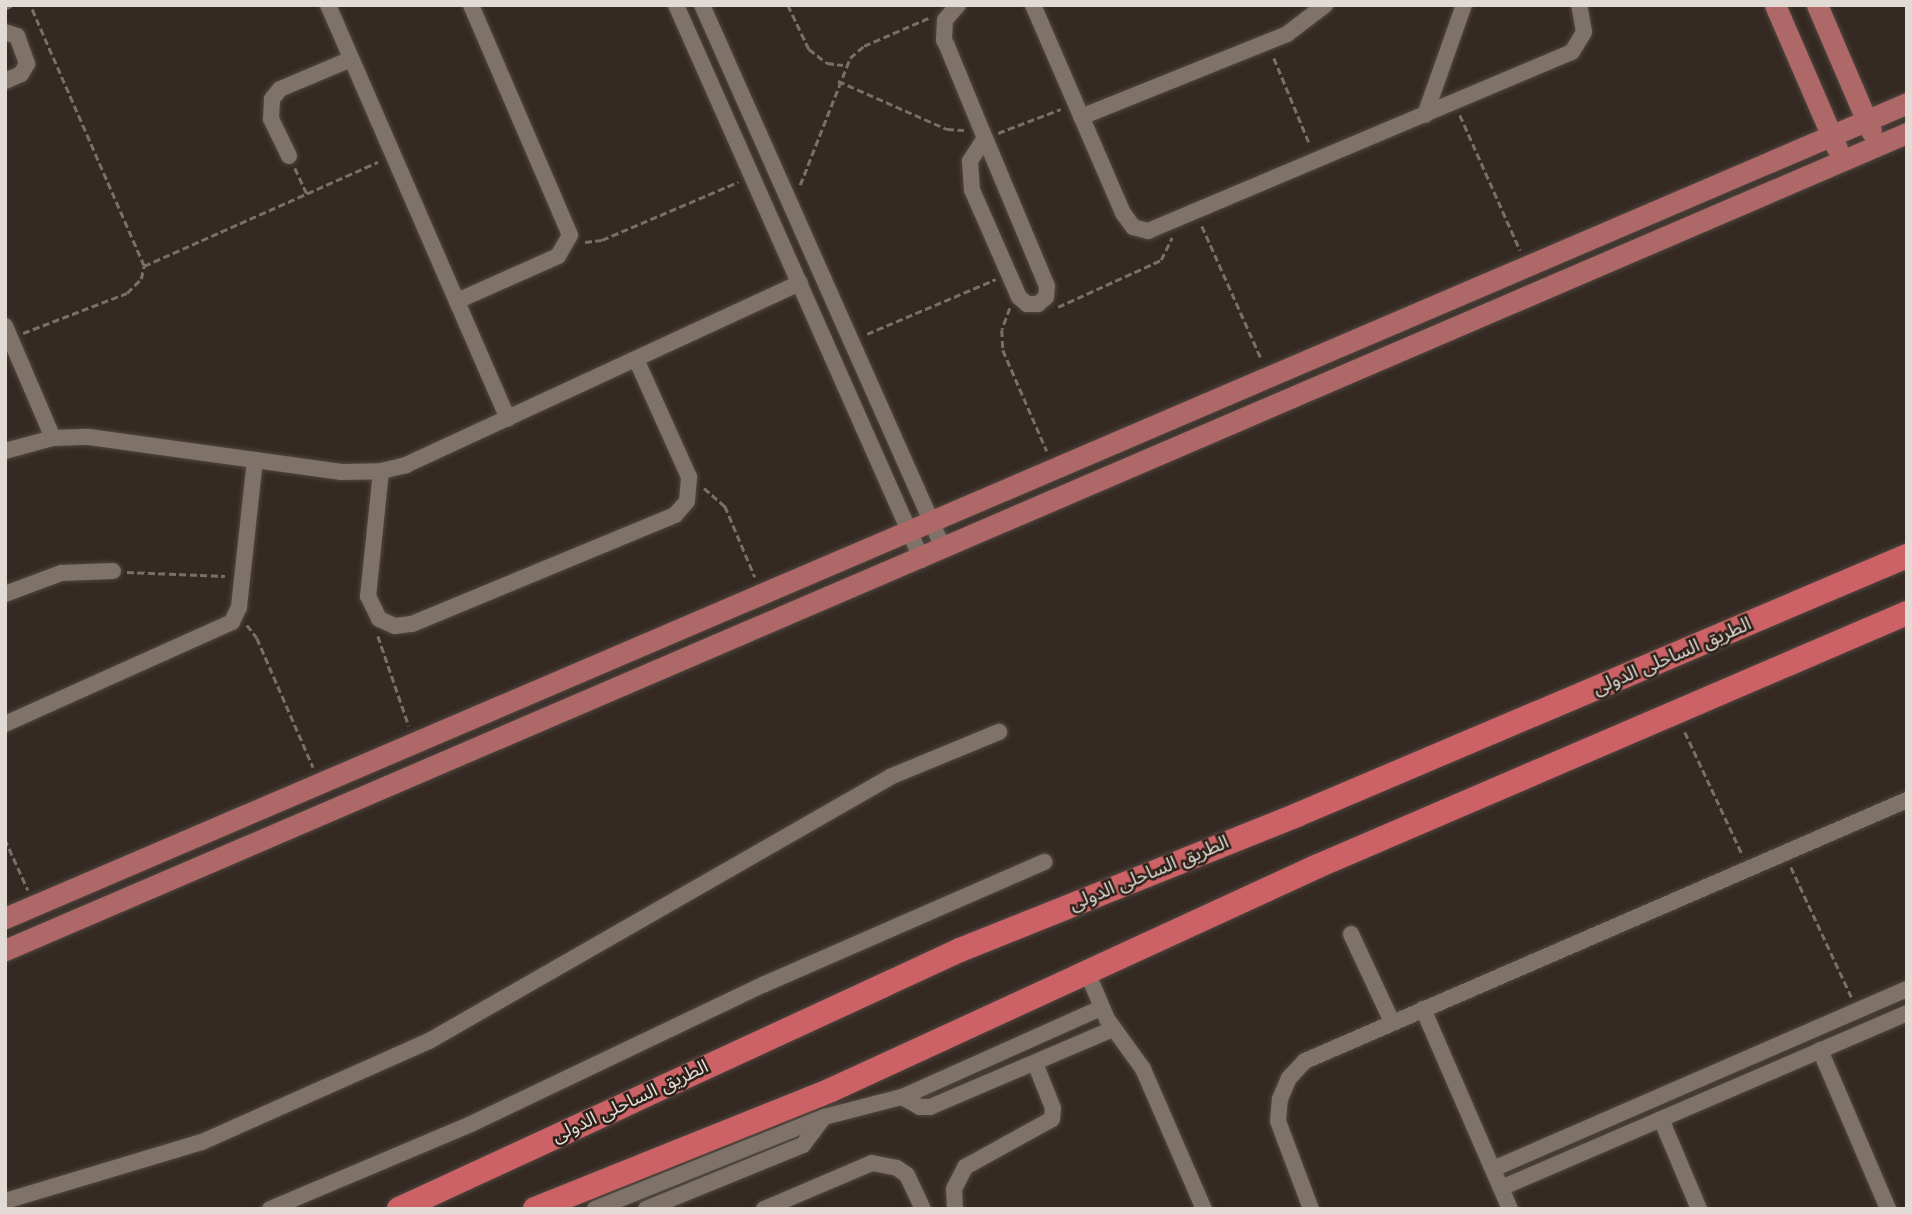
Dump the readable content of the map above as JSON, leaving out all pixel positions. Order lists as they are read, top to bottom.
{
  "streets": {
    "highway": ["الطريق الساحلى الدولى"]
  }
}
